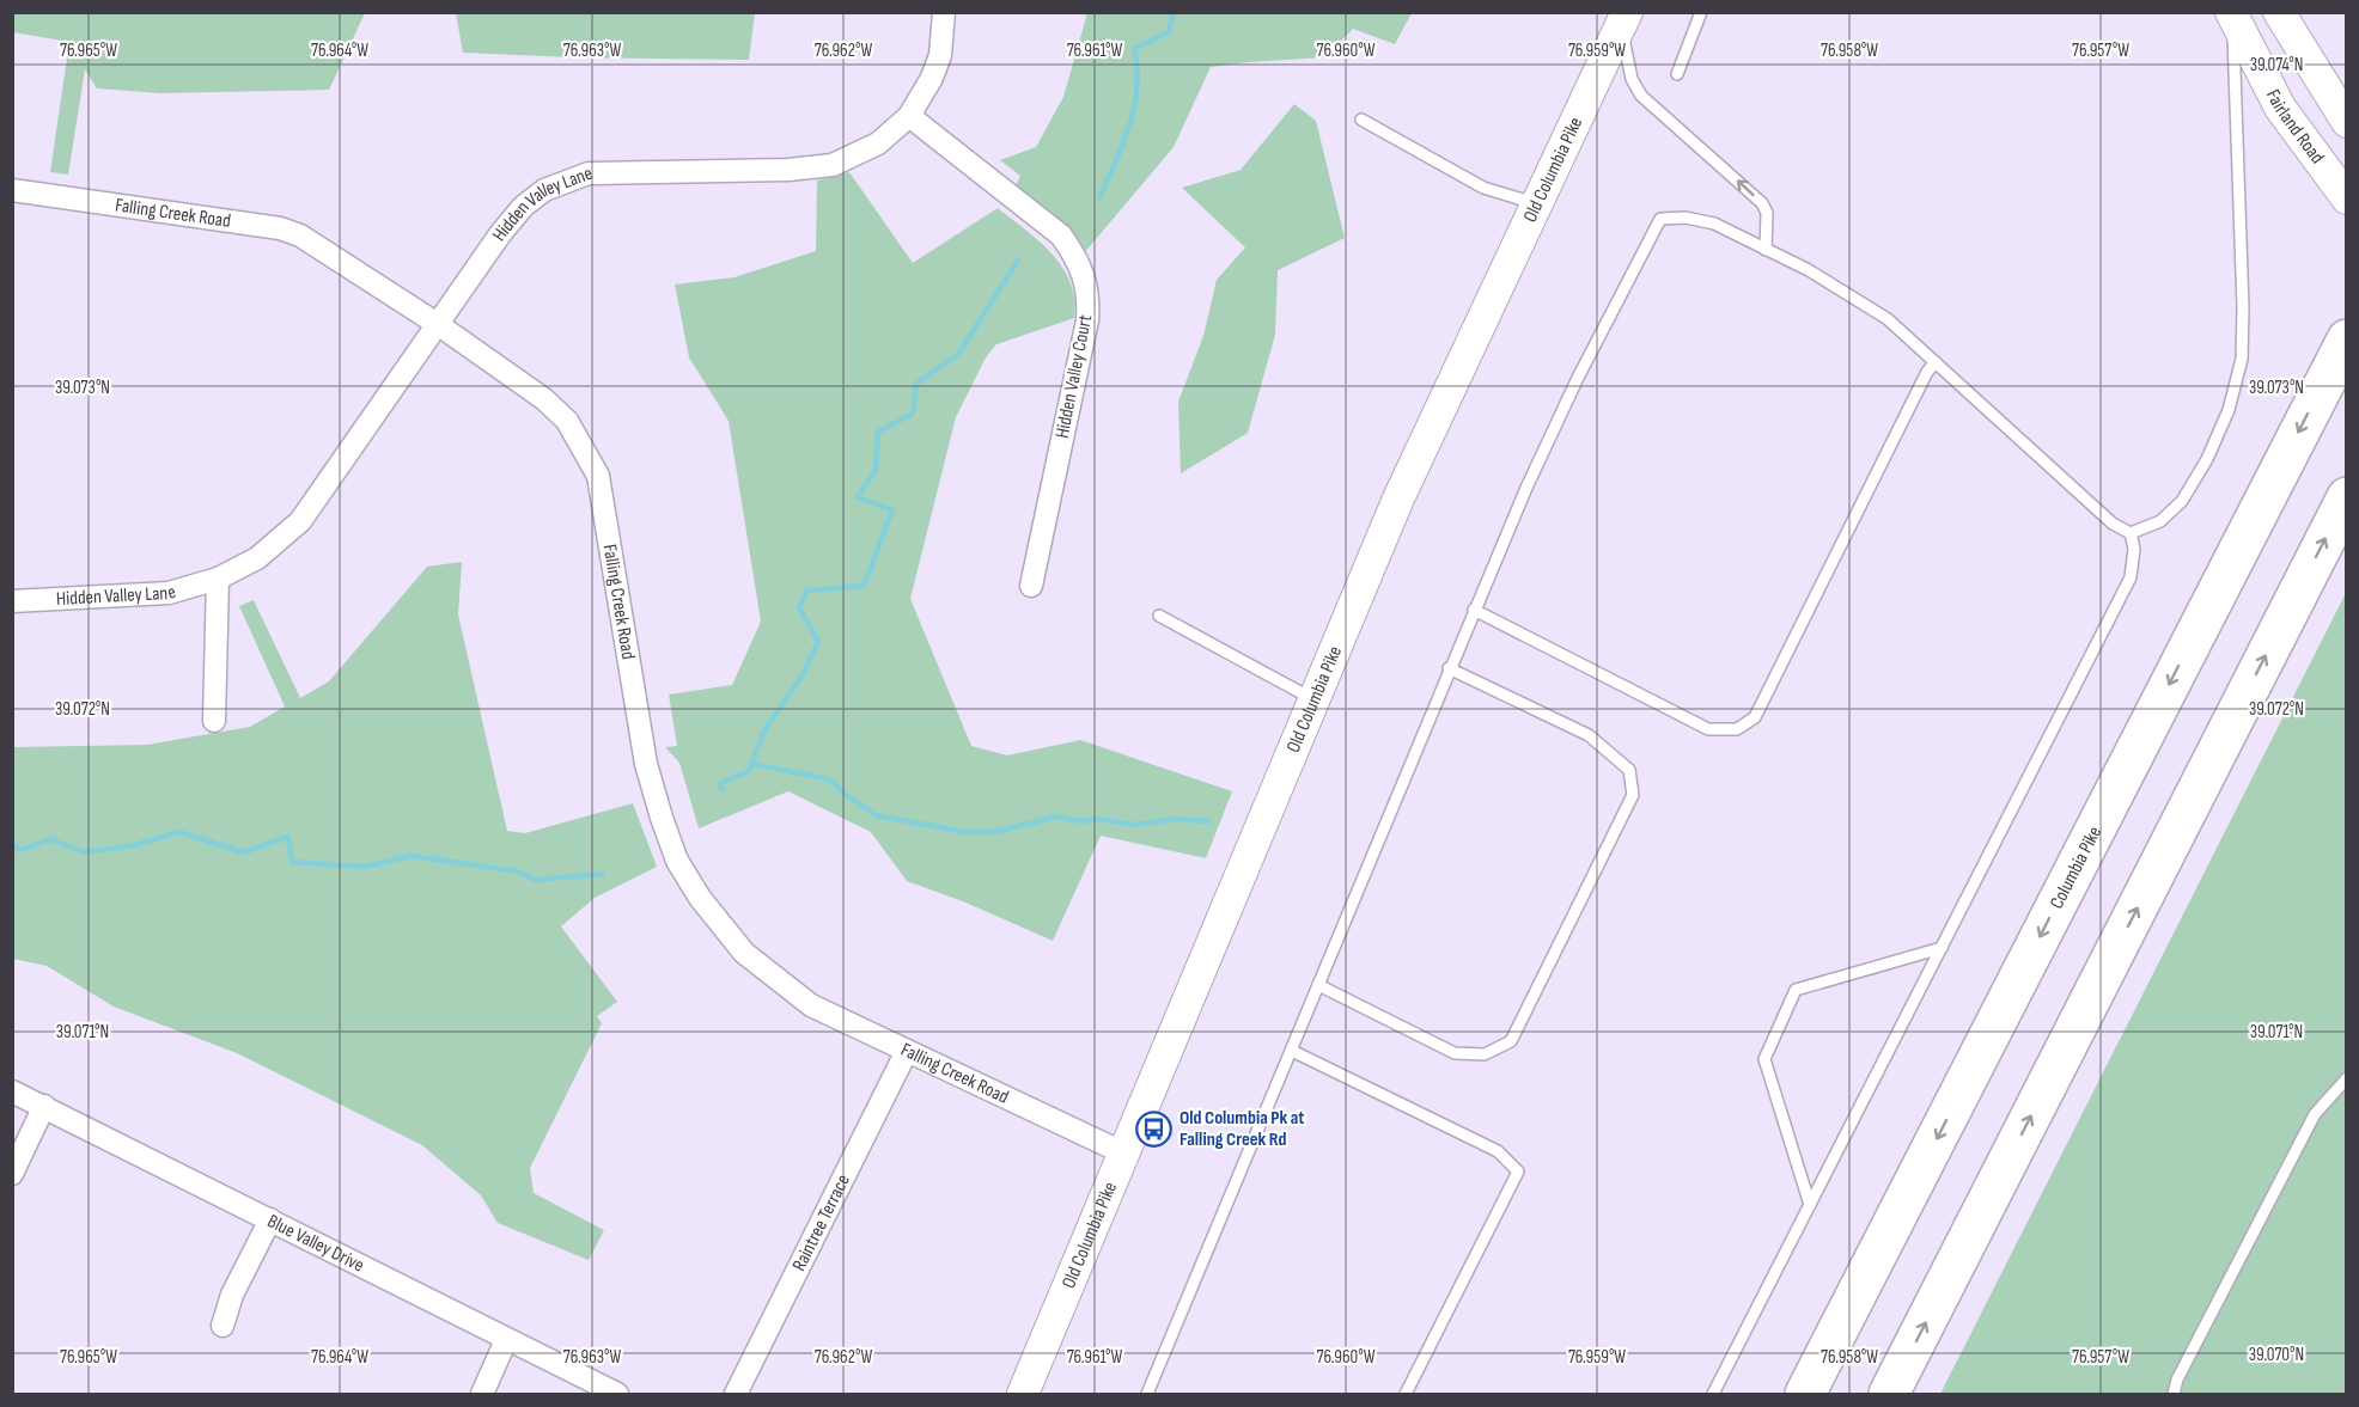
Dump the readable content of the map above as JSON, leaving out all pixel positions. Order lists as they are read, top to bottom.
{
  "streets": {
    "highway": ["Columbia Pike"],
    "main road": ["Fairland Road", "Old Columbia Pike"],
    "street": [
      "Hidden Valley Lane",
      "Falling Creek Road",
      "Hidden Valley Court",
      "Raintree Terrace",
      "Blue Valley Drive"
    ]
  },
  "crossings": [
    ["Old Columbia Pike", "Falling Creek Road"],
    ["Hidden Valley Lane", "Falling Creek Road"],
    ["Hidden Valley Lane", "Hidden Valley Court"],
    ["Falling Creek Road", "Raintree Terrace"]
  ],
  "places": {
    "bus stop": ["Old Columbia Pk at Falling Creek Rd"]
  },
  "coordinates": [
    "76.965°W",
    "76.964°W",
    "76.963°W",
    "76.962°W",
    "76.961°W",
    "76.960°W",
    "76.959°W",
    "76.958°W",
    "76.957°W",
    "39.074°N",
    "39.073°N",
    "39.072°N",
    "39.071°N",
    "39.070°N"
  ]
}
